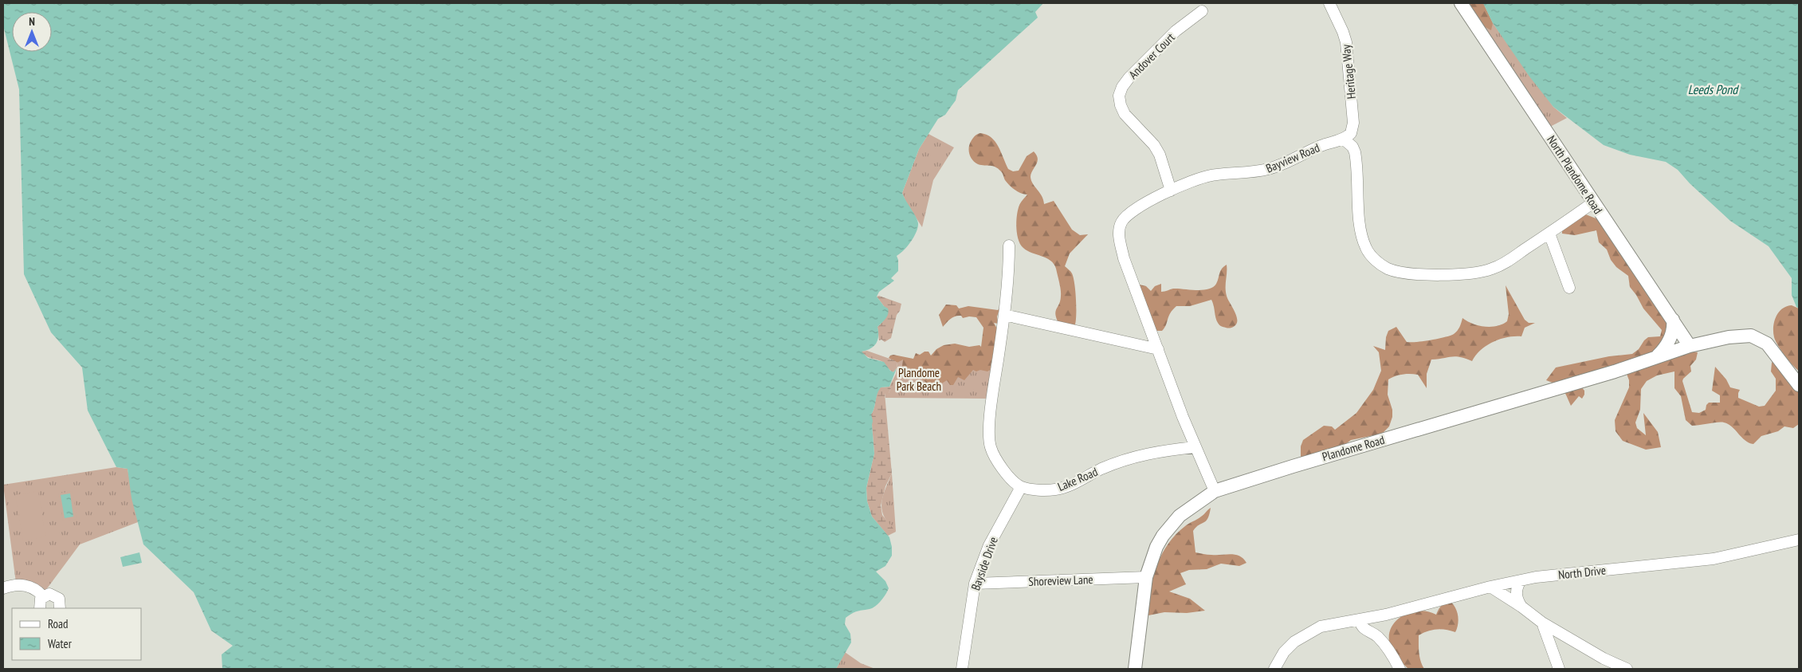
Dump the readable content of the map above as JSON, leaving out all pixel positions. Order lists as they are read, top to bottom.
{
  "streets": {
    "main road": ["North Plandome Road", "Plandome Road"],
    "street": [
      "Andover Court",
      "Heritage Way",
      "Bayview Road",
      "Lake Road",
      "Bayside Drive",
      "North Drive",
      "Shoreview Lane"
    ]
  },
  "crossings": [
    ["Andover Court", "Bayview Road"],
    ["Heritage Way", "Bayview Road"],
    ["Bayview Road", "Plandome Road"],
    ["Bayview Road", "Lake Road"],
    ["North Plandome Road", "Plandome Road"],
    ["Plandome Road", "Shoreview Lane"],
    ["Lake Road", "Bayside Drive"],
    ["Bayside Drive", "Shoreview Lane"]
  ],
  "water": ["Leeds Pond"],
  "parks": ["Plandome Park Beach"],
  "legend": ["Road", "Water"],
  "north": "top"
}
